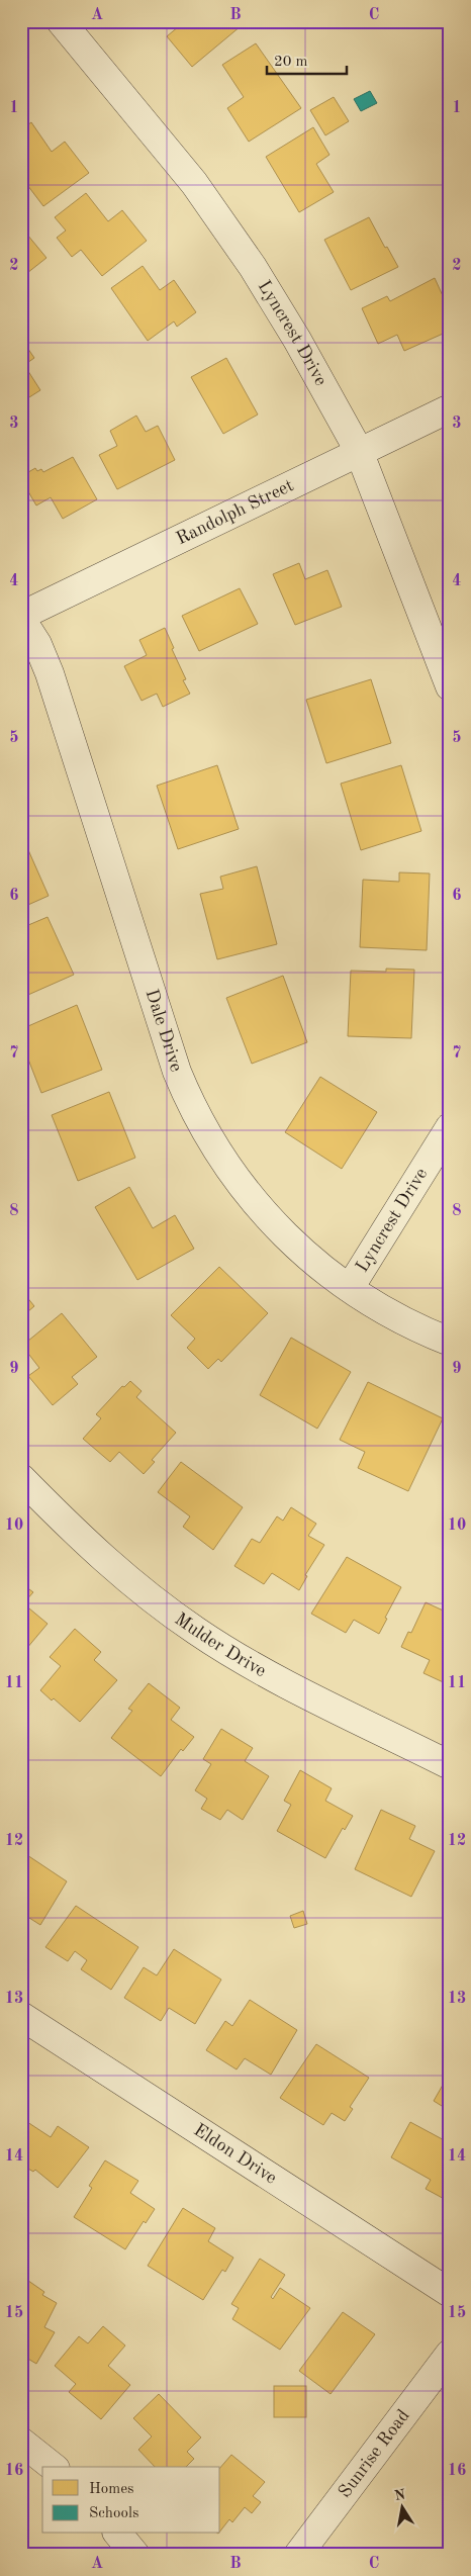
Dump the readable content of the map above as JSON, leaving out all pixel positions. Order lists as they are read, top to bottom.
{
  "streets": {
    "street": [
      "Lyncrest Drive",
      "Randolph Street",
      "Dale Drive",
      "Mulder Drive",
      "Eldon Drive",
      "Sunrise Road"
    ]
  },
  "crossings": [
    ["Lyncrest Drive", "Randolph Street"],
    ["Lyncrest Drive", "Dale Drive"],
    ["Randolph Street", "Dale Drive"]
  ],
  "legend": ["Homes", "Schools"],
  "scale_bar": "20 m",
  "north": "top",
  "grid": {
    "columns": ["A", "B", "C"],
    "rows": [
      "1",
      "2",
      "3",
      "4",
      "5",
      "6",
      "7",
      "8",
      "9",
      "10",
      "11",
      "12",
      "13",
      "14",
      "15",
      "16"
    ]
  }
}
